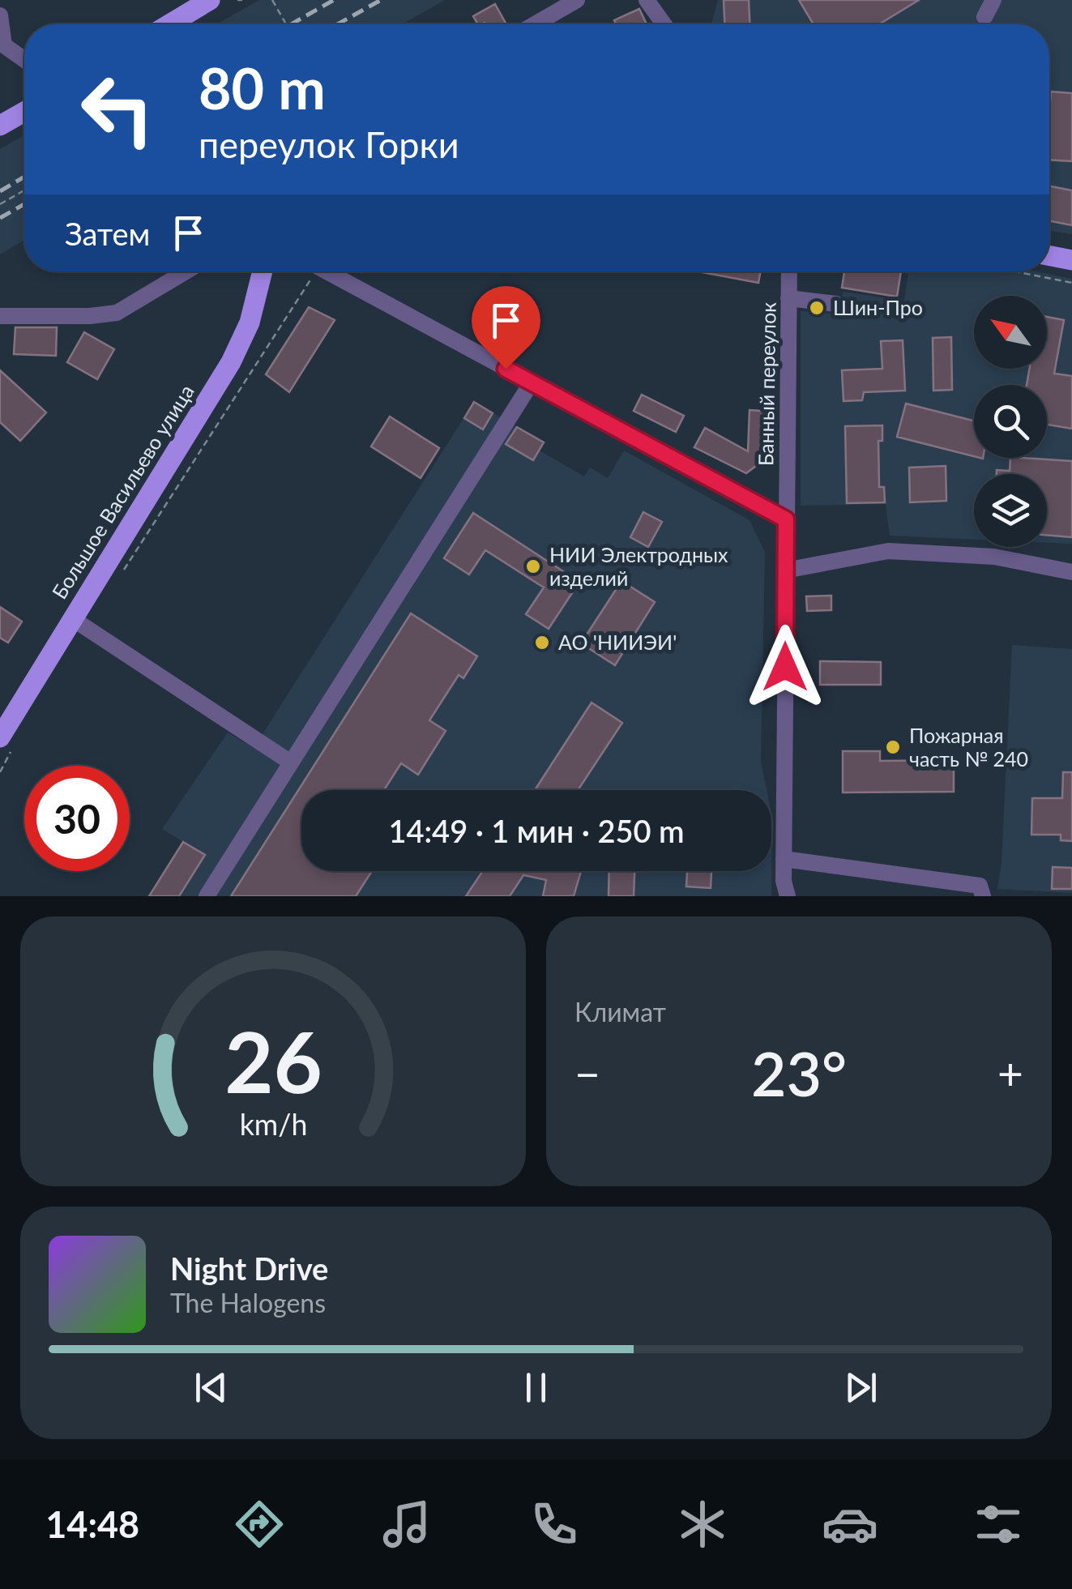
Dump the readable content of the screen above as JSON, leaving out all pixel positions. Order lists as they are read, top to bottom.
{
  "streets": {
    "main road": ["Большое Васильево улица"],
    "street": ["Банный переулок"]
  },
  "places": [
    "Шин-Про",
    "НИИ Электродных изделий",
    "АО 'НИИЭИ'",
    "Пожарная часть № 240"
  ],
  "north": "top left",
  "page": {
    "turn": ["80 m", "переулок Горки"],
    "then": "Затем",
    "limit": "30",
    "trip": "14:49 · 1 мин · 250 m",
    "tile": "Климат",
    "heat": ["−", "23°", "+"],
    "song": ["Night Drive", "The Halogens"],
    "tabs": "14:48",
    "gauge": ["26", "km/h"]
  }
}
